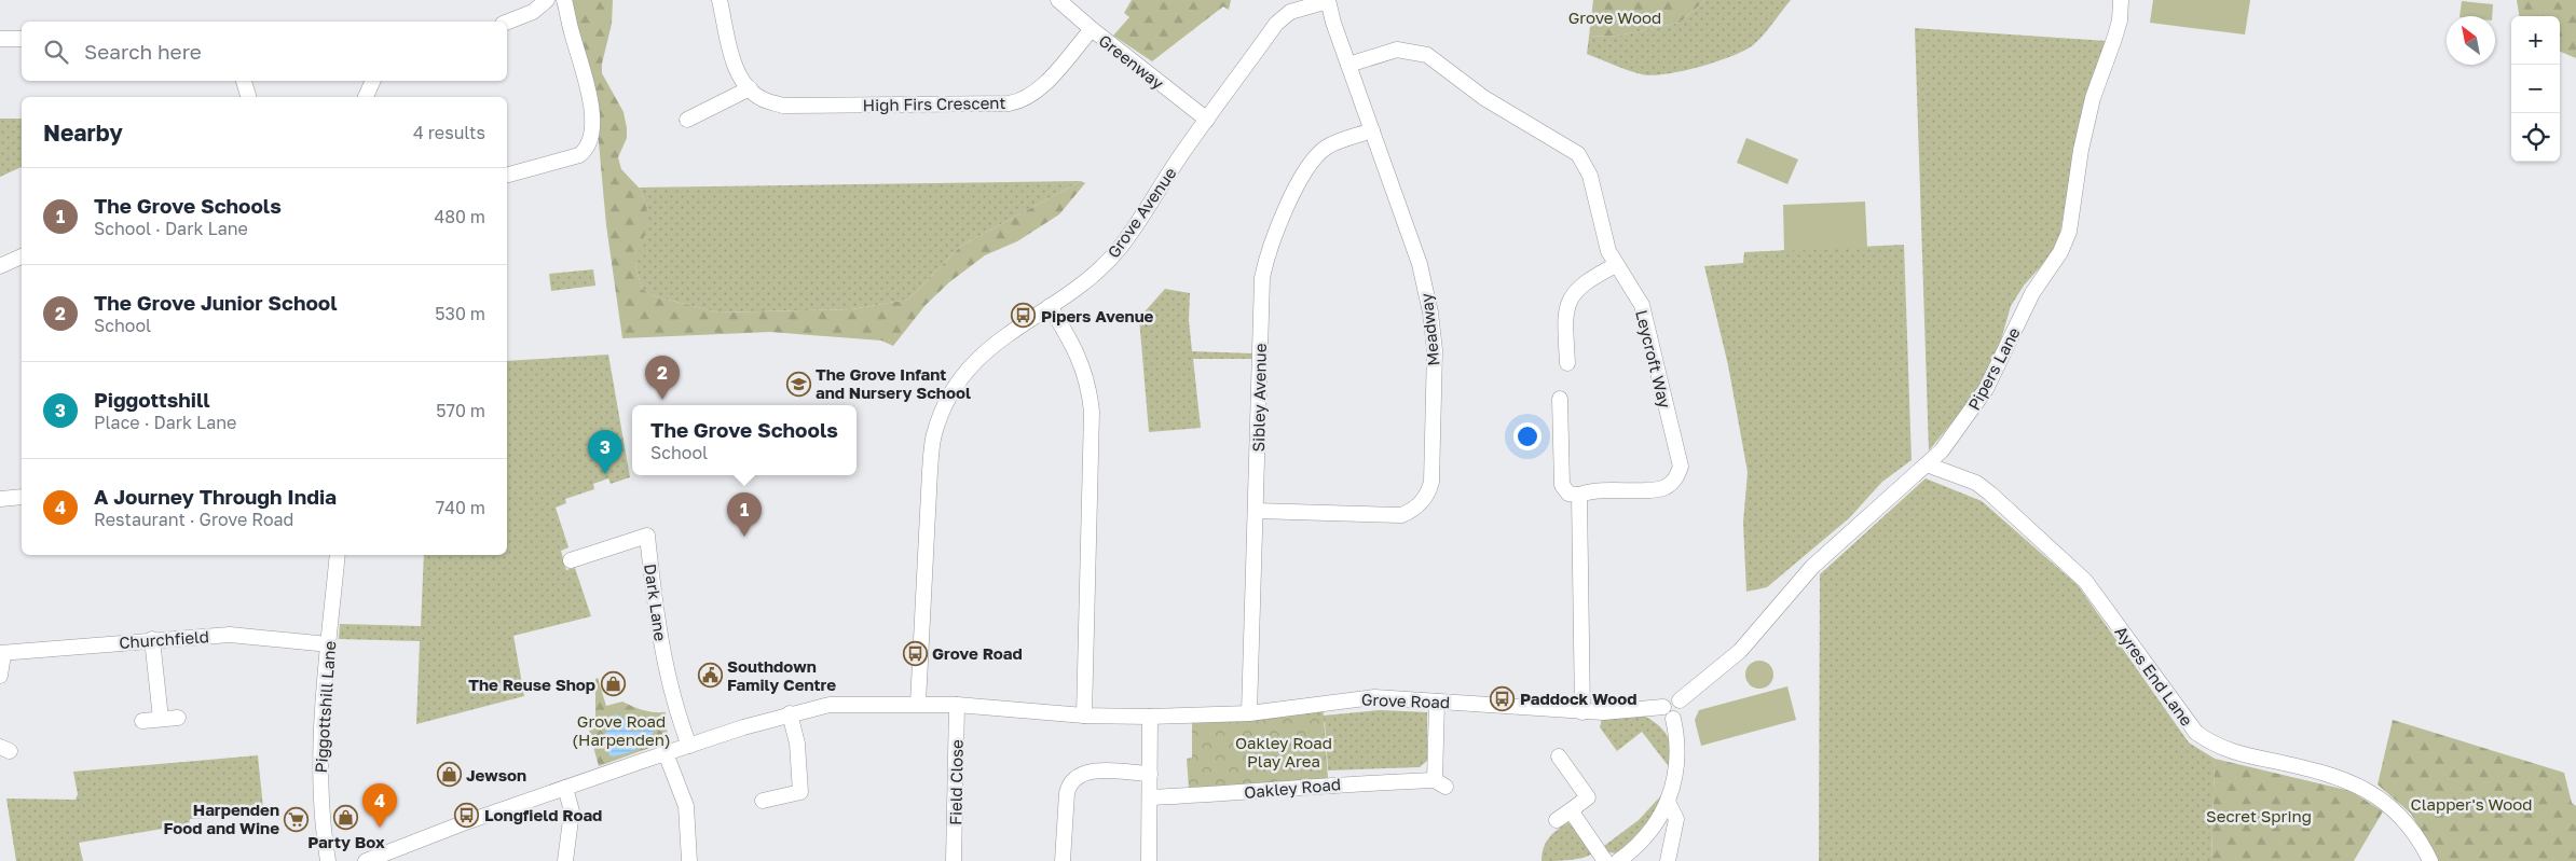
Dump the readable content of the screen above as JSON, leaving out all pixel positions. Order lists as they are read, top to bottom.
{
  "streets": {
    "street": [
      "Greenway",
      "High Firs Crescent",
      "Grove Avenue",
      "Meadway",
      "Leycroft Way",
      "Pipers Lane",
      "Sibley Avenue",
      "Dark Lane",
      "Churchfield",
      "Ayres End Lane",
      "Grove Road",
      "Piggottshill Lane",
      "Field Close",
      "Oakley Road"
    ]
  },
  "crossings": [
    ["Greenway", "High Firs Crescent"],
    ["Greenway", "Grove Avenue"],
    ["Grove Avenue", "Meadway"],
    ["Grove Avenue", "Grove Road"],
    ["Meadway", "Leycroft Way"],
    ["Meadway", "Sibley Avenue"],
    ["Pipers Lane", "Ayres End Lane"],
    ["Pipers Lane", "Grove Road"],
    ["Sibley Avenue", "Grove Road"],
    ["Dark Lane", "Grove Road"],
    ["Churchfield", "Piggottshill Lane"],
    ["Grove Road", "Field Close"],
    ["Grove Road", "Oakley Road"]
  ],
  "parks": [
    "Grove Wood",
    "Grove Road (Harpenden)",
    "Oakley Road Play Area",
    "Clapper's Wood",
    "Secret Spring"
  ],
  "places": {
    "bus stop": [
      "Pipers Avenue",
      "Grove Road",
      "Paddock Wood",
      "Longfield Road"
    ],
    "school or university": ["The Grove Infant and Nursery School"],
    "public building": ["Southdown Family Centre"],
    "shop": ["The Reuse Shop", "Jewson", "Party Box"],
    "supermarket": ["Harpenden Food and Wine"]
  },
  "north": "top left",
  "page": {
    "map_buttons": ["+", "−"],
    "search": "Search here",
    "heading": ["Nearby", "4 results"],
    "list": [
      {
        "mark": "1",
        "name": "The Grove Schools",
        "note": "School · Dark Lane",
        "value": "480 m"
      },
      {
        "mark": "2",
        "name": "The Grove Junior School",
        "note": "School",
        "value": "530 m"
      },
      {
        "mark": "3",
        "name": "Piggottshill",
        "note": "Place · Dark Lane",
        "value": "570 m"
      },
      {
        "mark": "4",
        "name": "A Journey Through India",
        "note": "Restaurant · Grove Road",
        "value": "740 m"
      }
    ],
    "pins": [
      "2",
      "3",
      "1",
      "4"
    ],
    "popup": ["The Grove Schools", "School"]
  }
}
